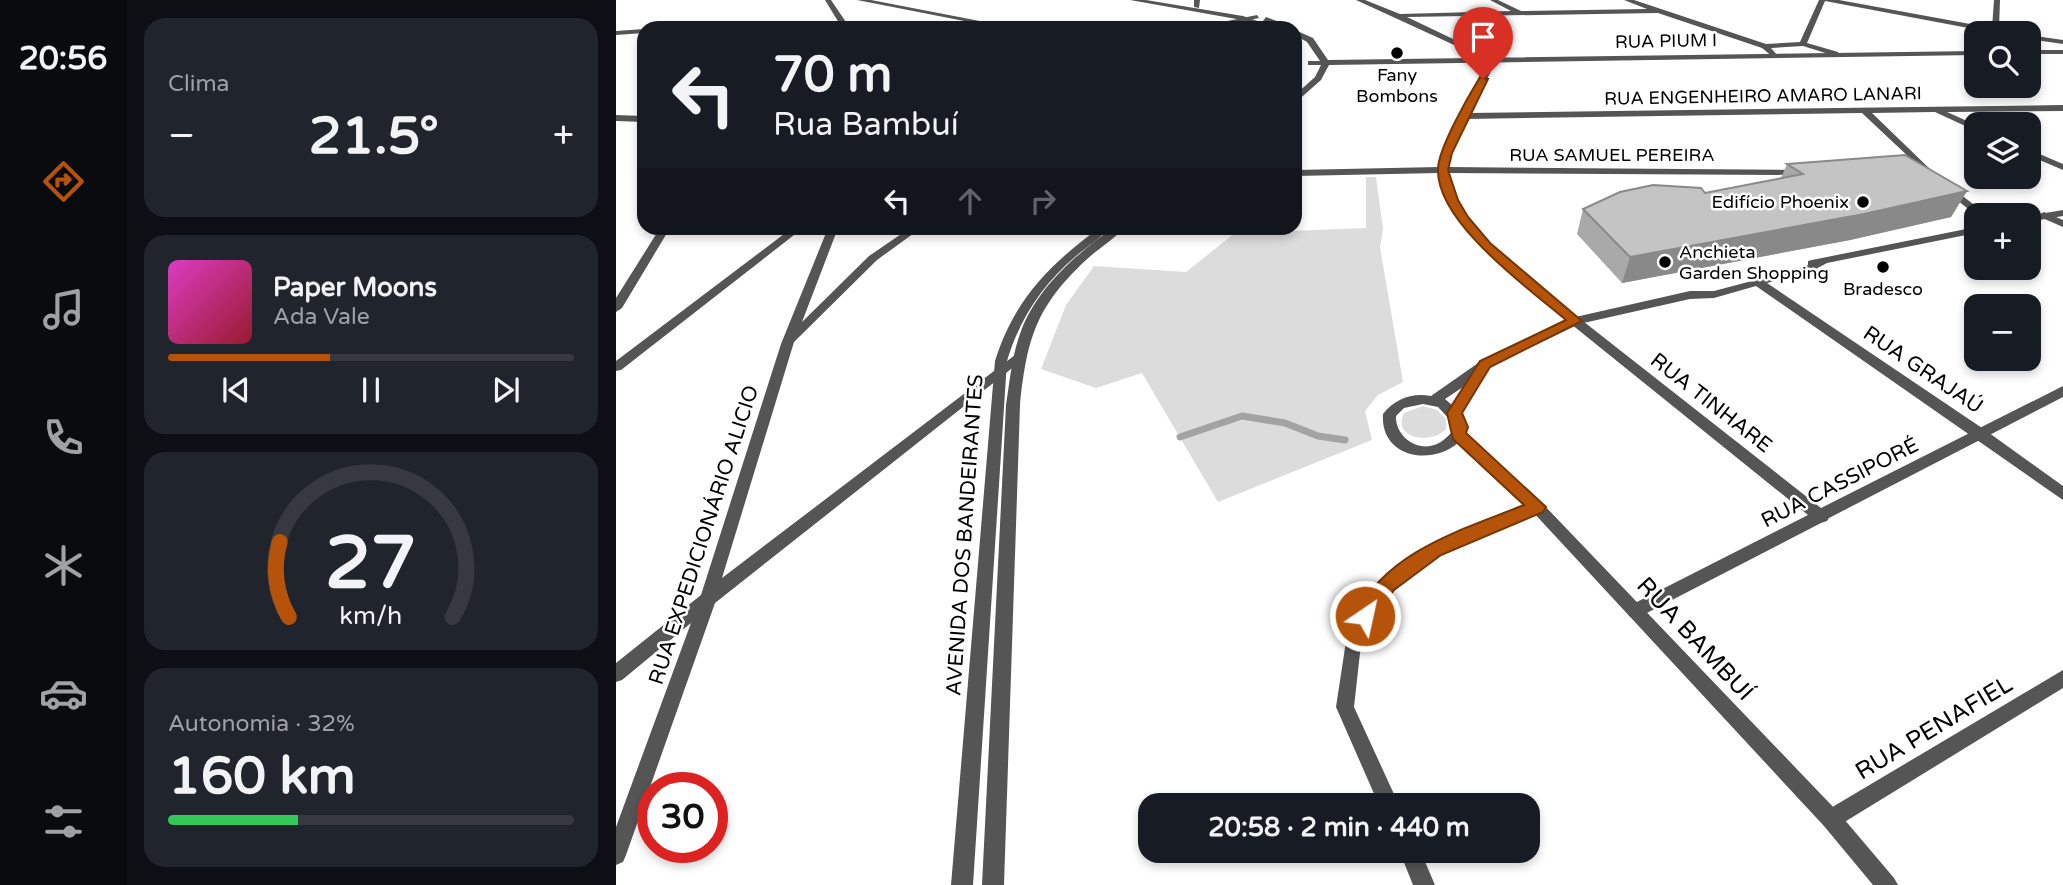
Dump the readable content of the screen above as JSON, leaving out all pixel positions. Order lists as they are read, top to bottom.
{
  "streets": {
    "street": [
      "RUA PIUM I",
      "RUA ENGENHEIRO AMARO LANARI",
      "RUA SAMUEL PEREIRA",
      "RUA GRAJAÚ",
      "RUA TINHARE",
      "RUA CASSIPORÉ",
      "RUA EXPEDICIONÁRIO ALICIO",
      "AVENIDA DOS BANDEIRANTES",
      "RUA BAMBUÍ",
      "RUA PENAFIEL"
    ]
  },
  "crossings": [
    ["RUA SAMUEL PEREIRA", "RUA TINHARE"],
    ["RUA GRAJAÚ", "RUA CASSIPORÉ"],
    ["RUA TINHARE", "RUA CASSIPORÉ"],
    ["RUA CASSIPORÉ", "RUA BAMBUÍ"],
    ["RUA BAMBUÍ", "RUA PENAFIEL"]
  ],
  "places": [
    "Fany Bombons",
    "Edifício Phoenix",
    "Anchieta Garden Shopping",
    "Bradesco"
  ],
  "page": {
    "tabs": "20:56",
    "tile": [
      "Clima",
      ["Autonomia · 32%", "160 km"]
    ],
    "map_buttons": ["+", "−"],
    "turn": ["70 m", "Rua Bambuí"],
    "heat": ["−", "21.5°", "+"],
    "song": ["Paper Moons", "Ada Vale"],
    "limit": "30",
    "trip": "20:58 · 2 min · 440 m",
    "gauge": ["27", "km/h"]
  }
}
